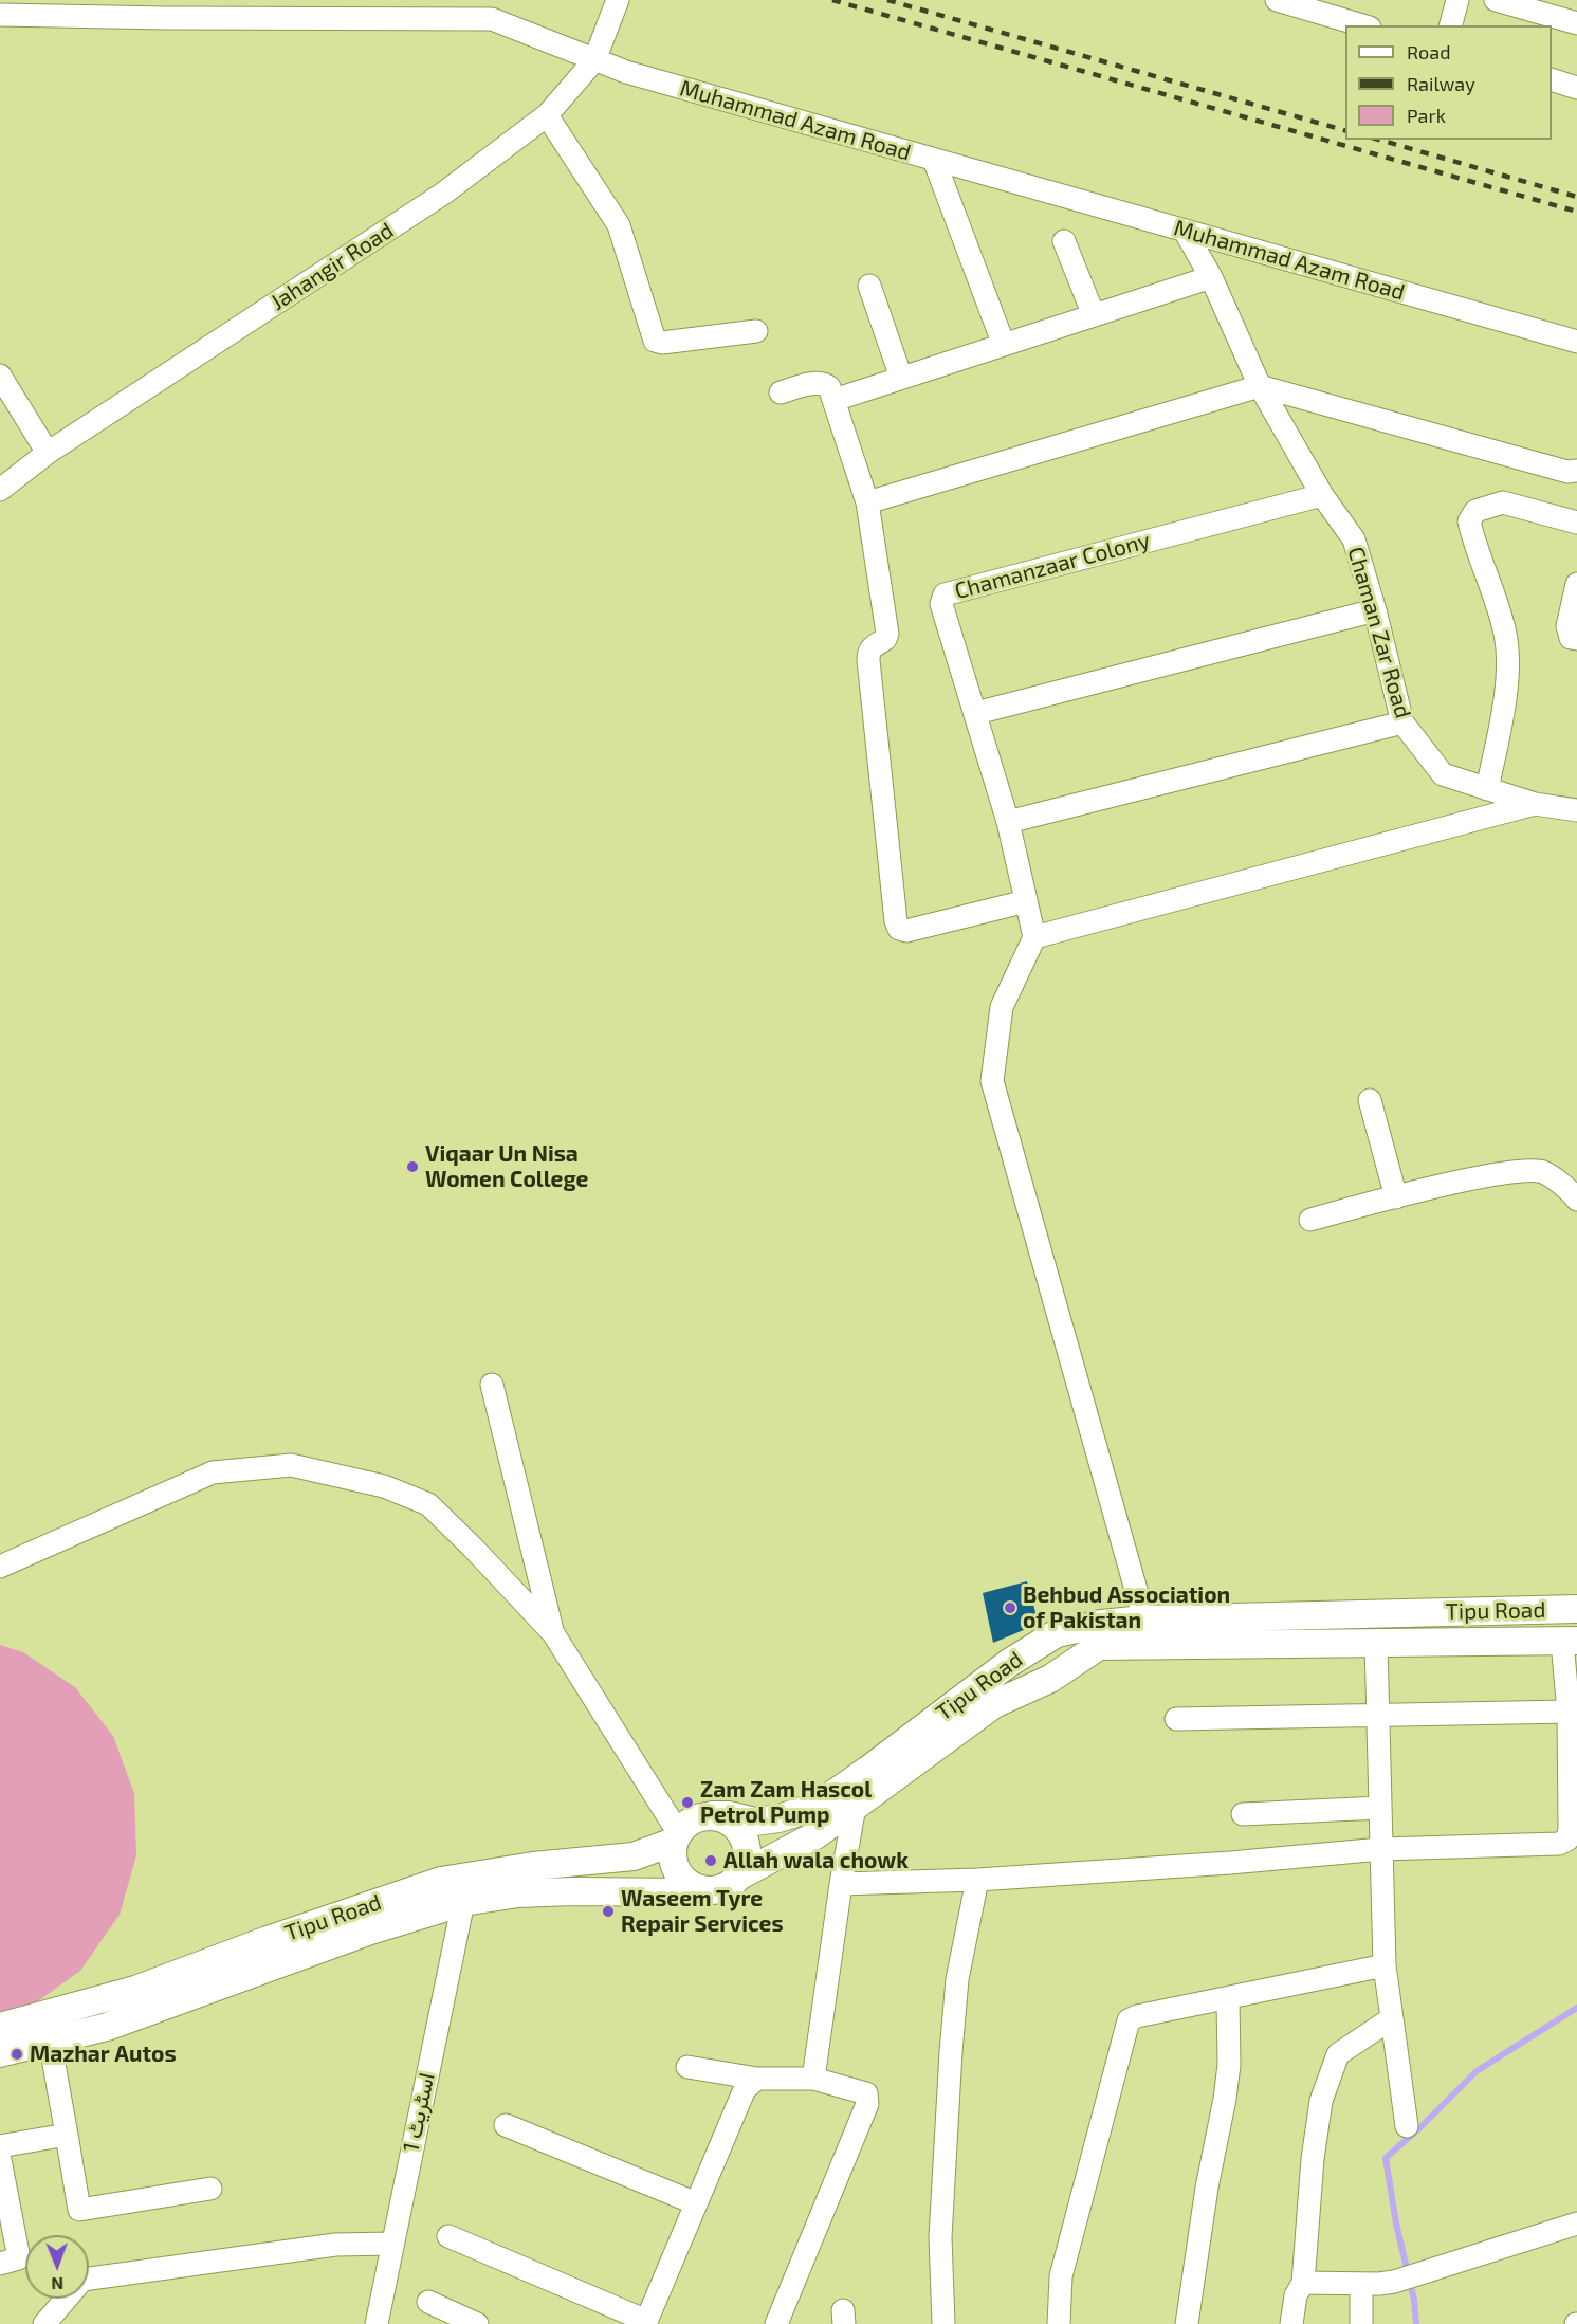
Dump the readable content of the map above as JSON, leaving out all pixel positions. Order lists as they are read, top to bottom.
{
  "streets": {
    "main road": ["Tipu Road"],
    "street": [
      "Muhammad Azam Road",
      "Jahangir Road",
      "Chamanzaar Colony",
      "Chaman Zar Road",
      "اسٹریٹ 1"
    ]
  },
  "crossings": [
    ["Muhammad Azam Road", "Jahangir Road"],
    ["Muhammad Azam Road", "Chaman Zar Road"],
    ["Chamanzaar Colony", "Chaman Zar Road"]
  ],
  "places": [
    "Viqaar Un Nisa Women College",
    "Behbud Association of Pakistan",
    "Zam Zam Hascol Petrol Pump",
    "Allah wala chowk",
    "Waseem Tyre Repair Services",
    "Mazhar Autos"
  ],
  "legend": ["Road", "Railway", "Park"],
  "north": "bottom"
}
